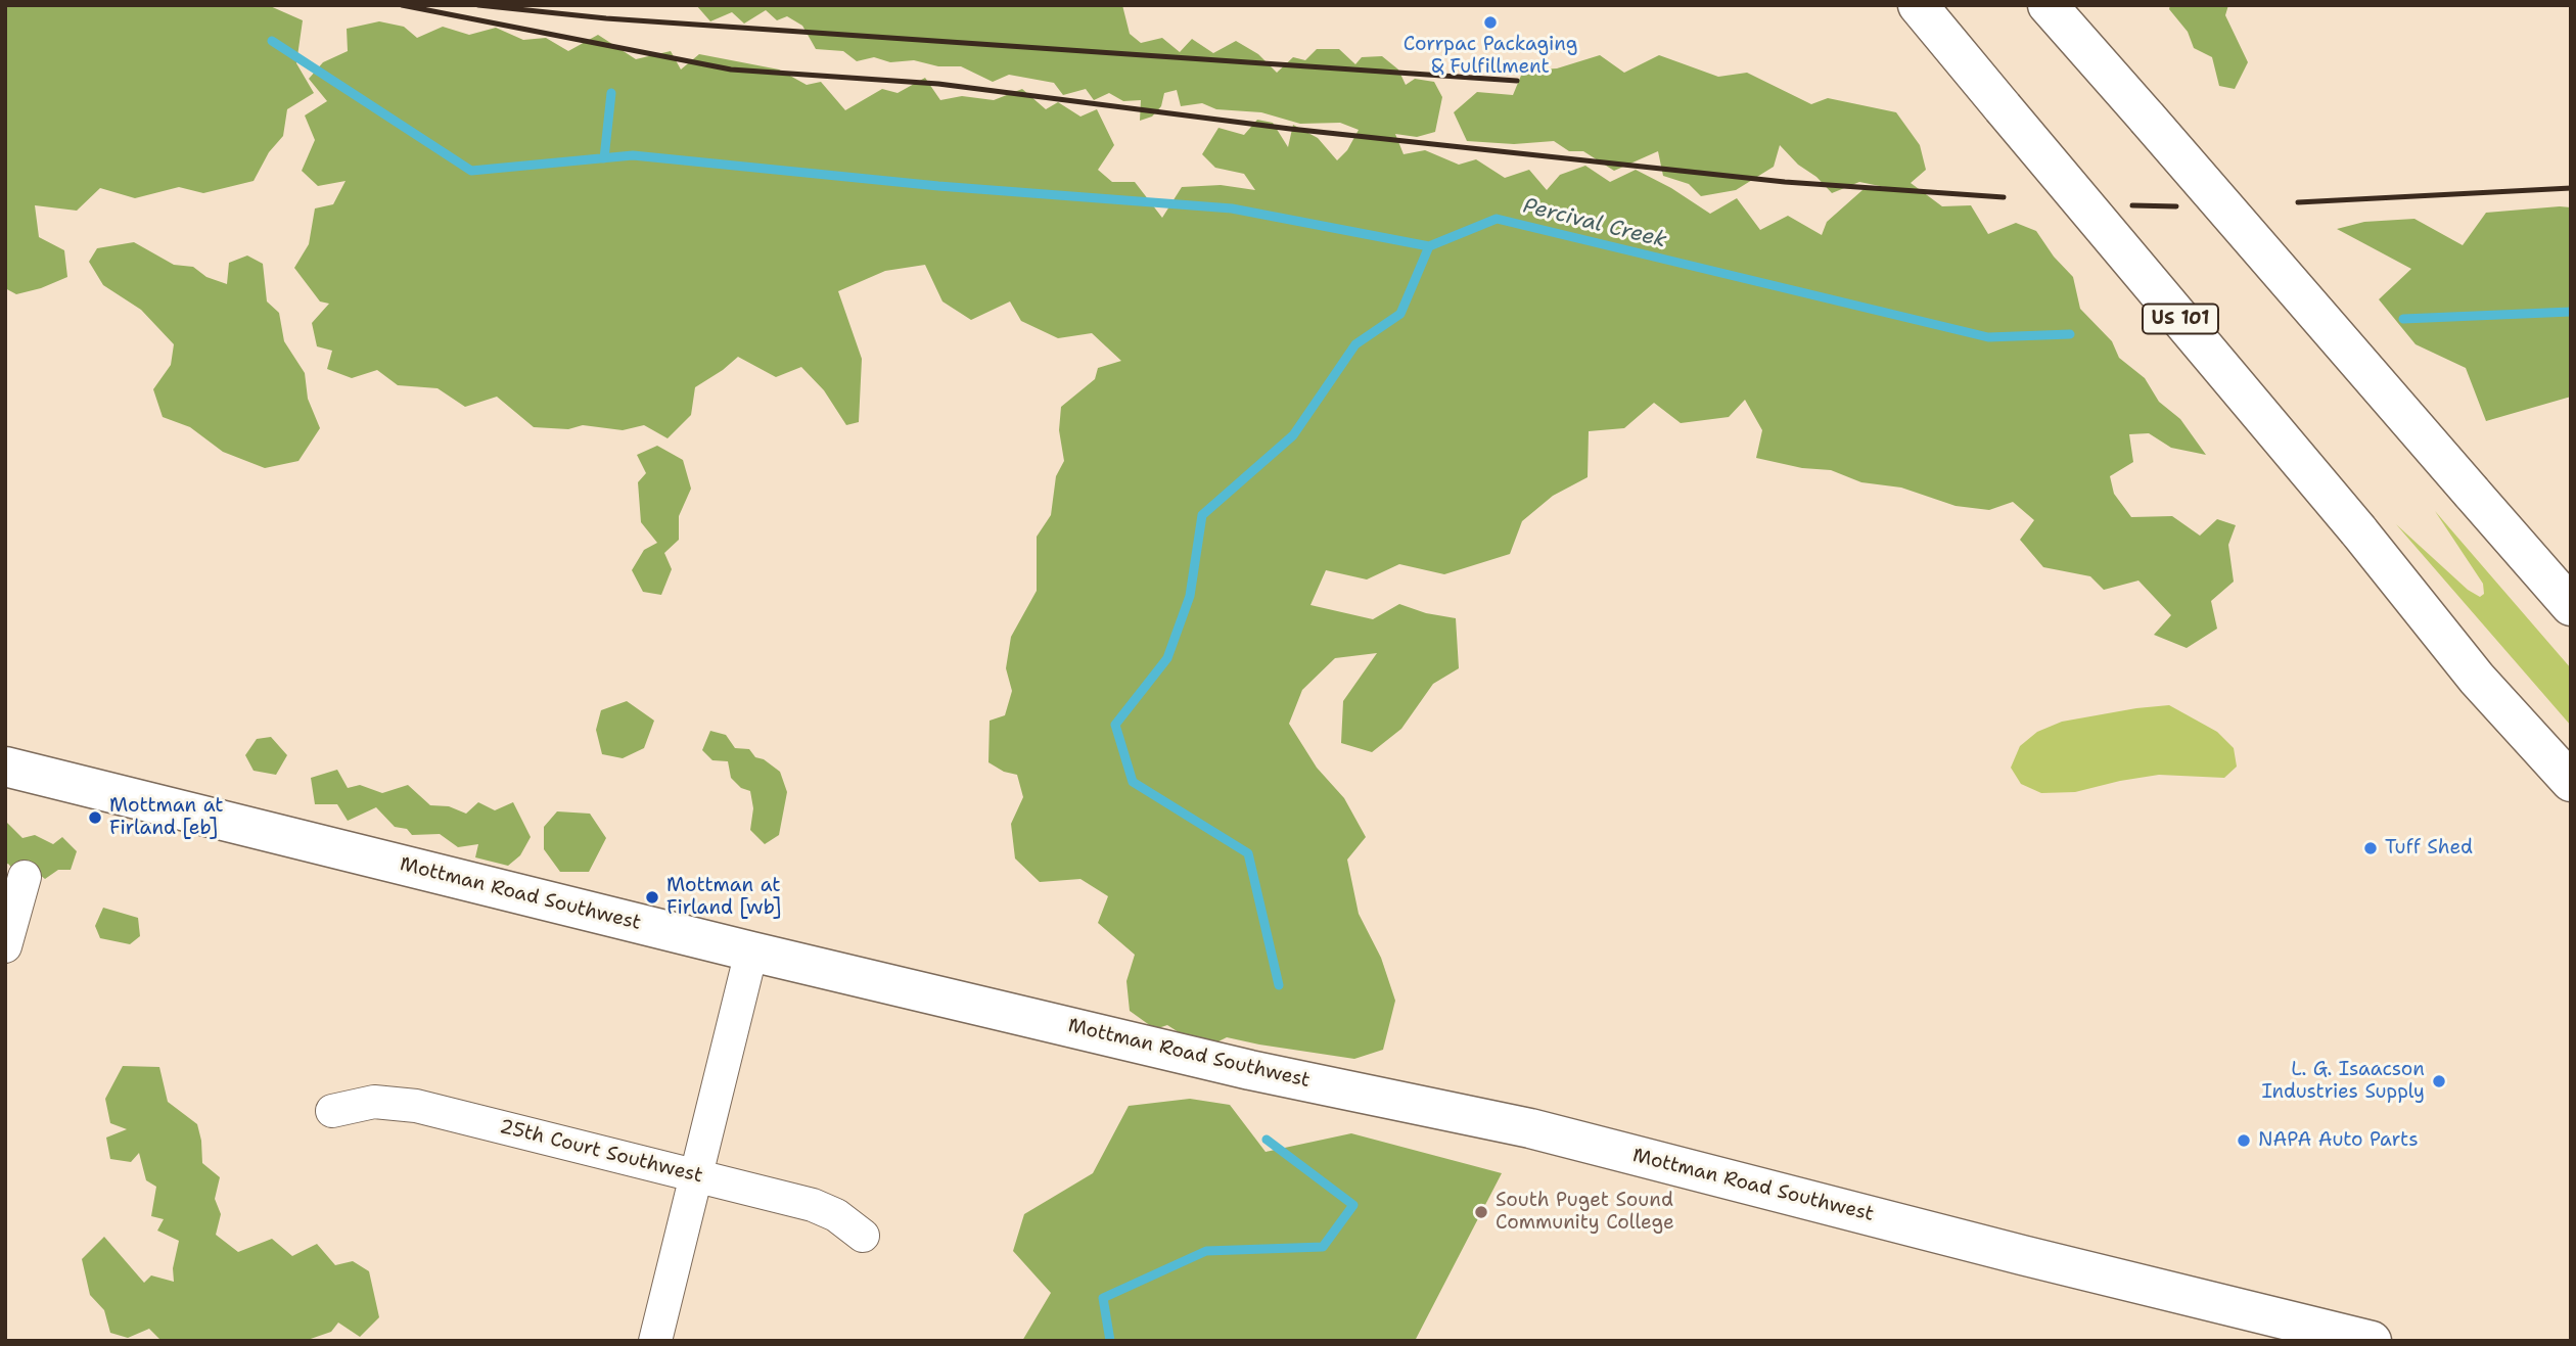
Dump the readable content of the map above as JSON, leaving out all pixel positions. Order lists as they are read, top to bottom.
{
  "streets": {
    "main road": ["US 101", "Mottman Road Southwest"],
    "street": ["25th Court Southwest"]
  },
  "water": ["Percival Creek"],
  "places": [
    "Corrpac Packaging & Fulfillment",
    "Mottman at Firland [eb]",
    "Tuff Shed",
    "Mottman at Firland [wb]",
    "L. G. Isaacson Industries Supply",
    "NAPA Auto Parts",
    "South Puget Sound Community College"
  ]
}
